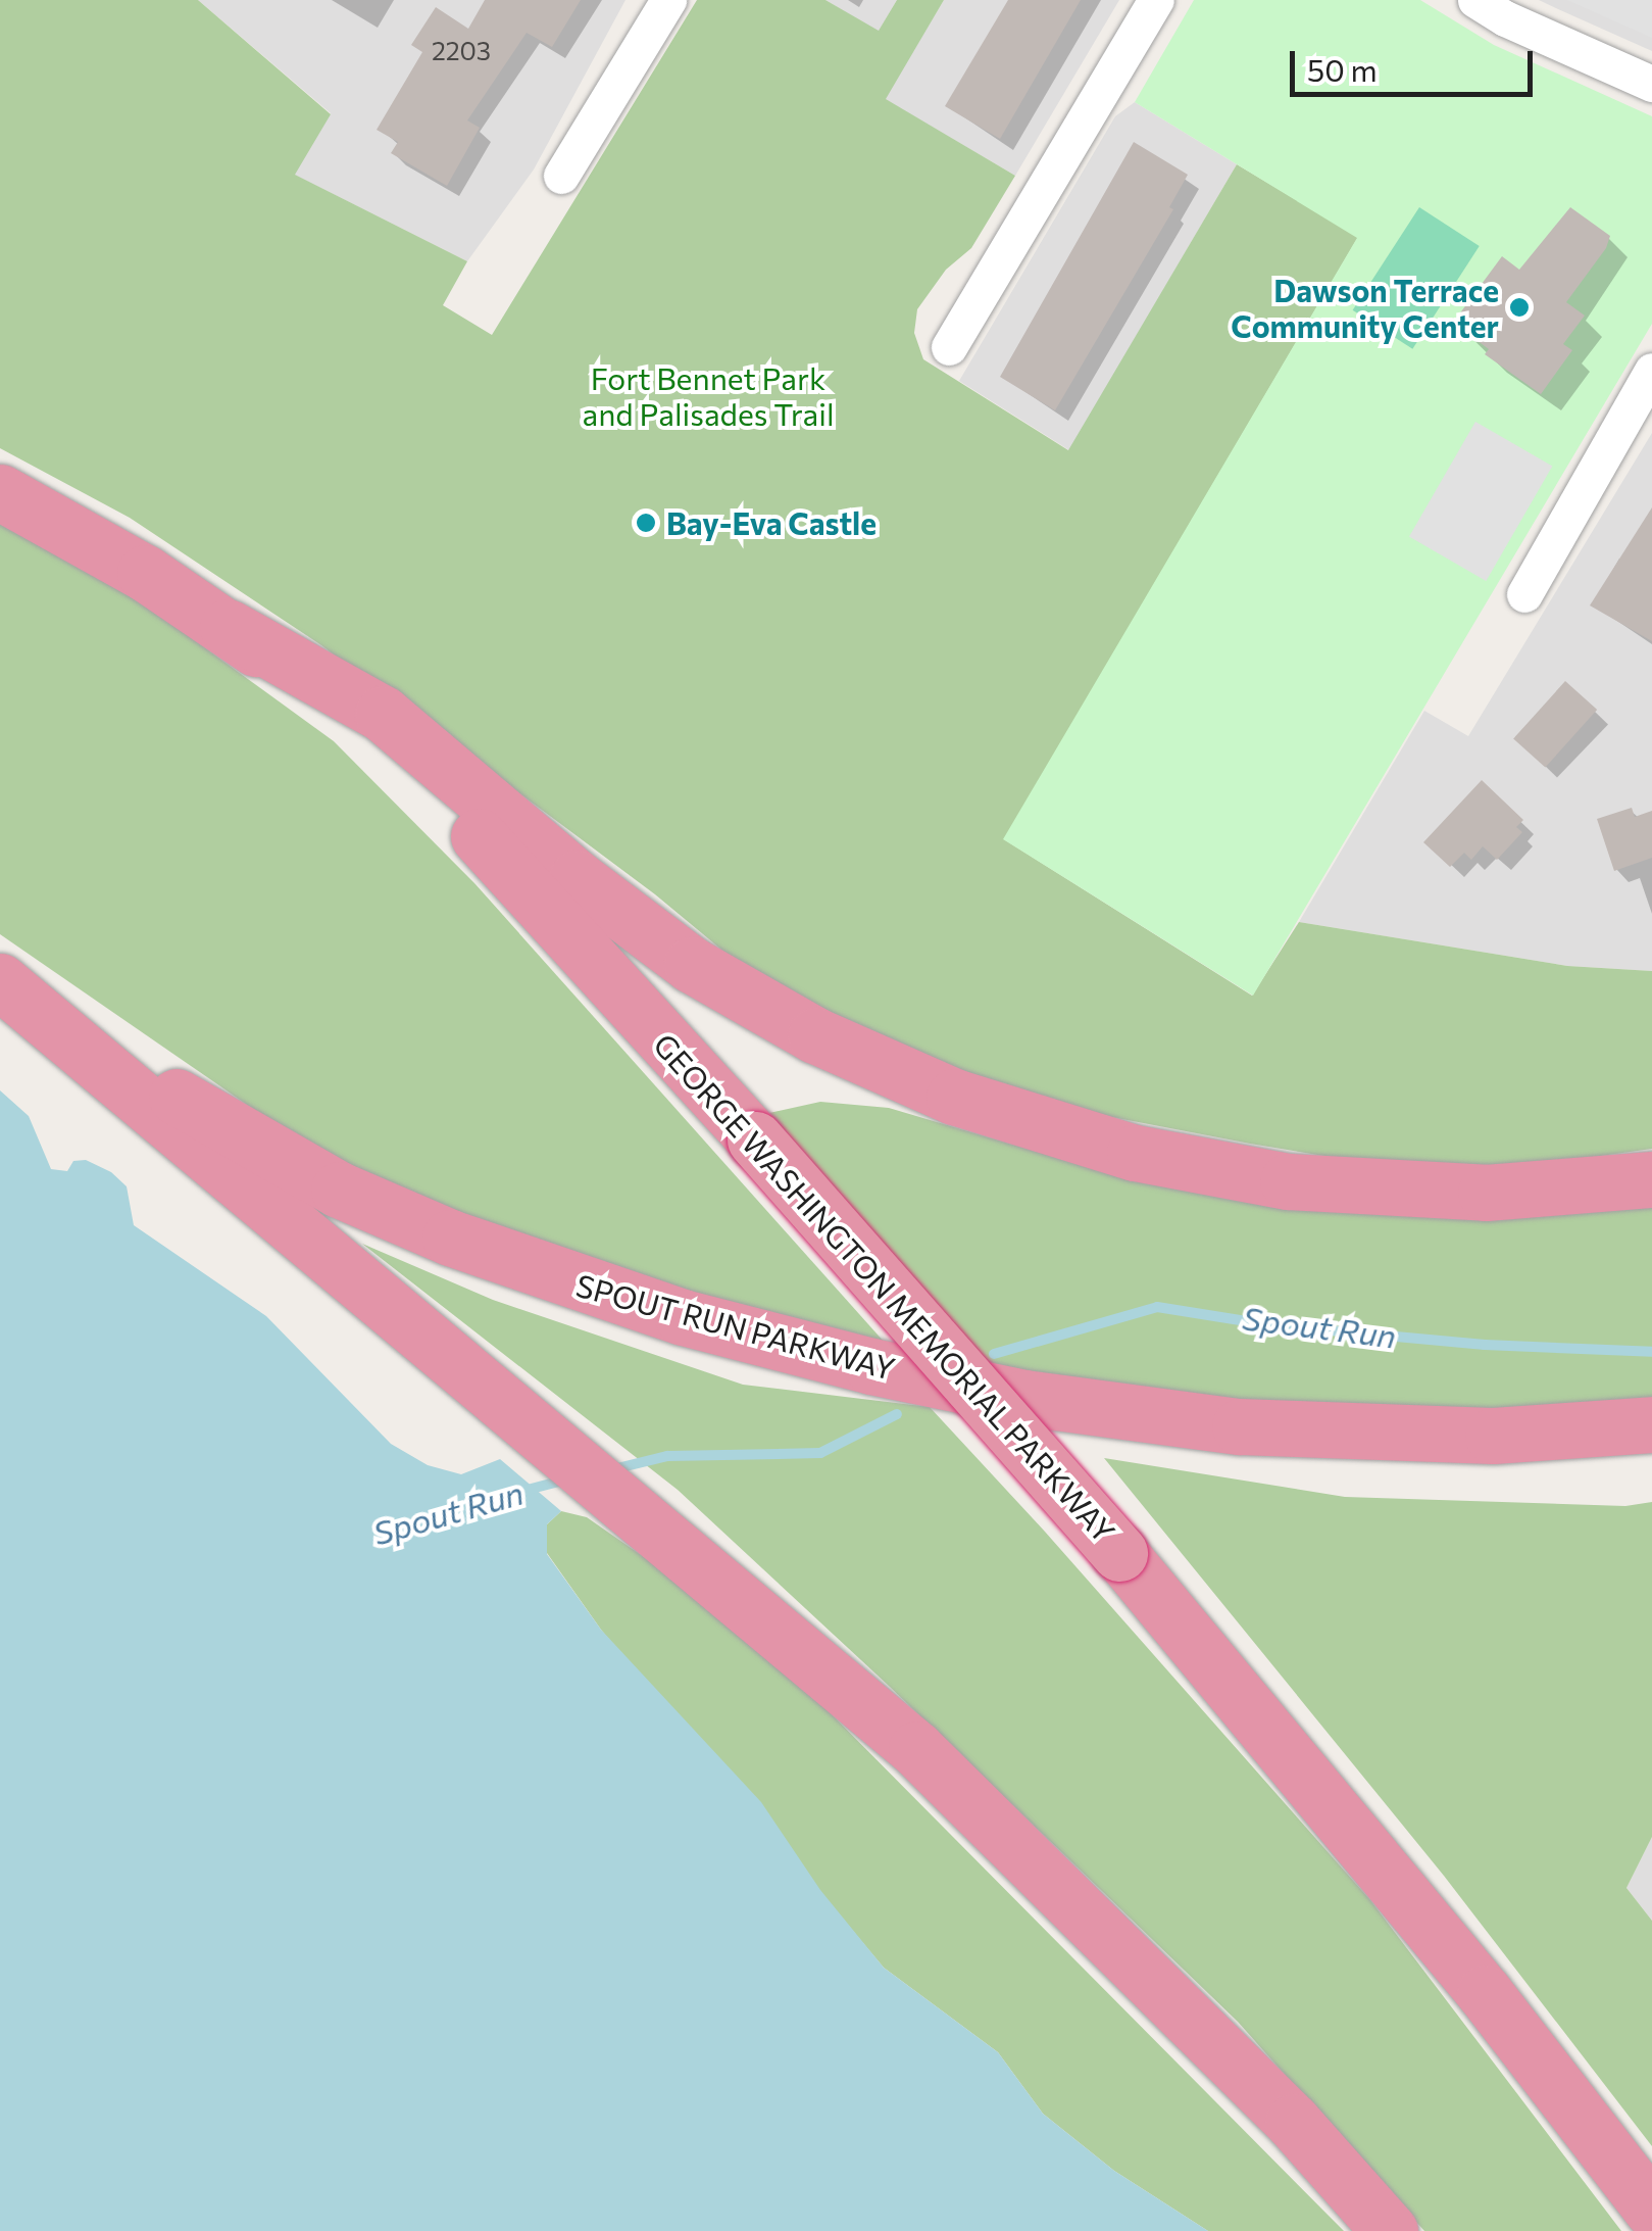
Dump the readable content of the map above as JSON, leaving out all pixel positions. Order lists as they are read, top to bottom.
{
  "streets": {
    "highway": ["GEORGE WASHINGTON MEMORIAL PARKWAY", "SPOUT RUN PARKWAY"]
  },
  "water": ["Spout Run"],
  "parks": ["Fort Bennet Park and Palisades Trail"],
  "places": ["Dawson Terrace Community Center", "Bay-Eva Castle"],
  "house_numbers": ["2203"],
  "scale_bar": "50 m"
}
